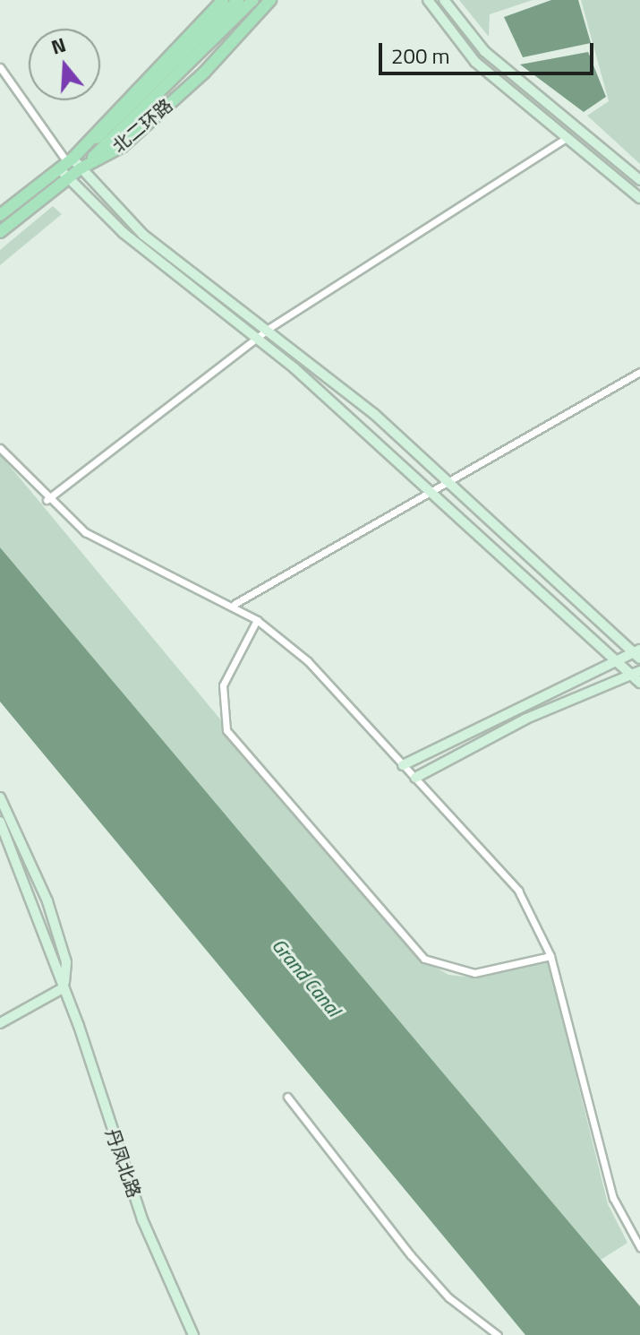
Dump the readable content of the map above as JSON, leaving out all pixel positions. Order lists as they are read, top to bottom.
{
  "streets": {
    "main road": ["北二环路"],
    "street": ["丹凤北路"]
  },
  "water": ["Grand Canal"],
  "scale_bar": "200 m",
  "north": "top"
}
